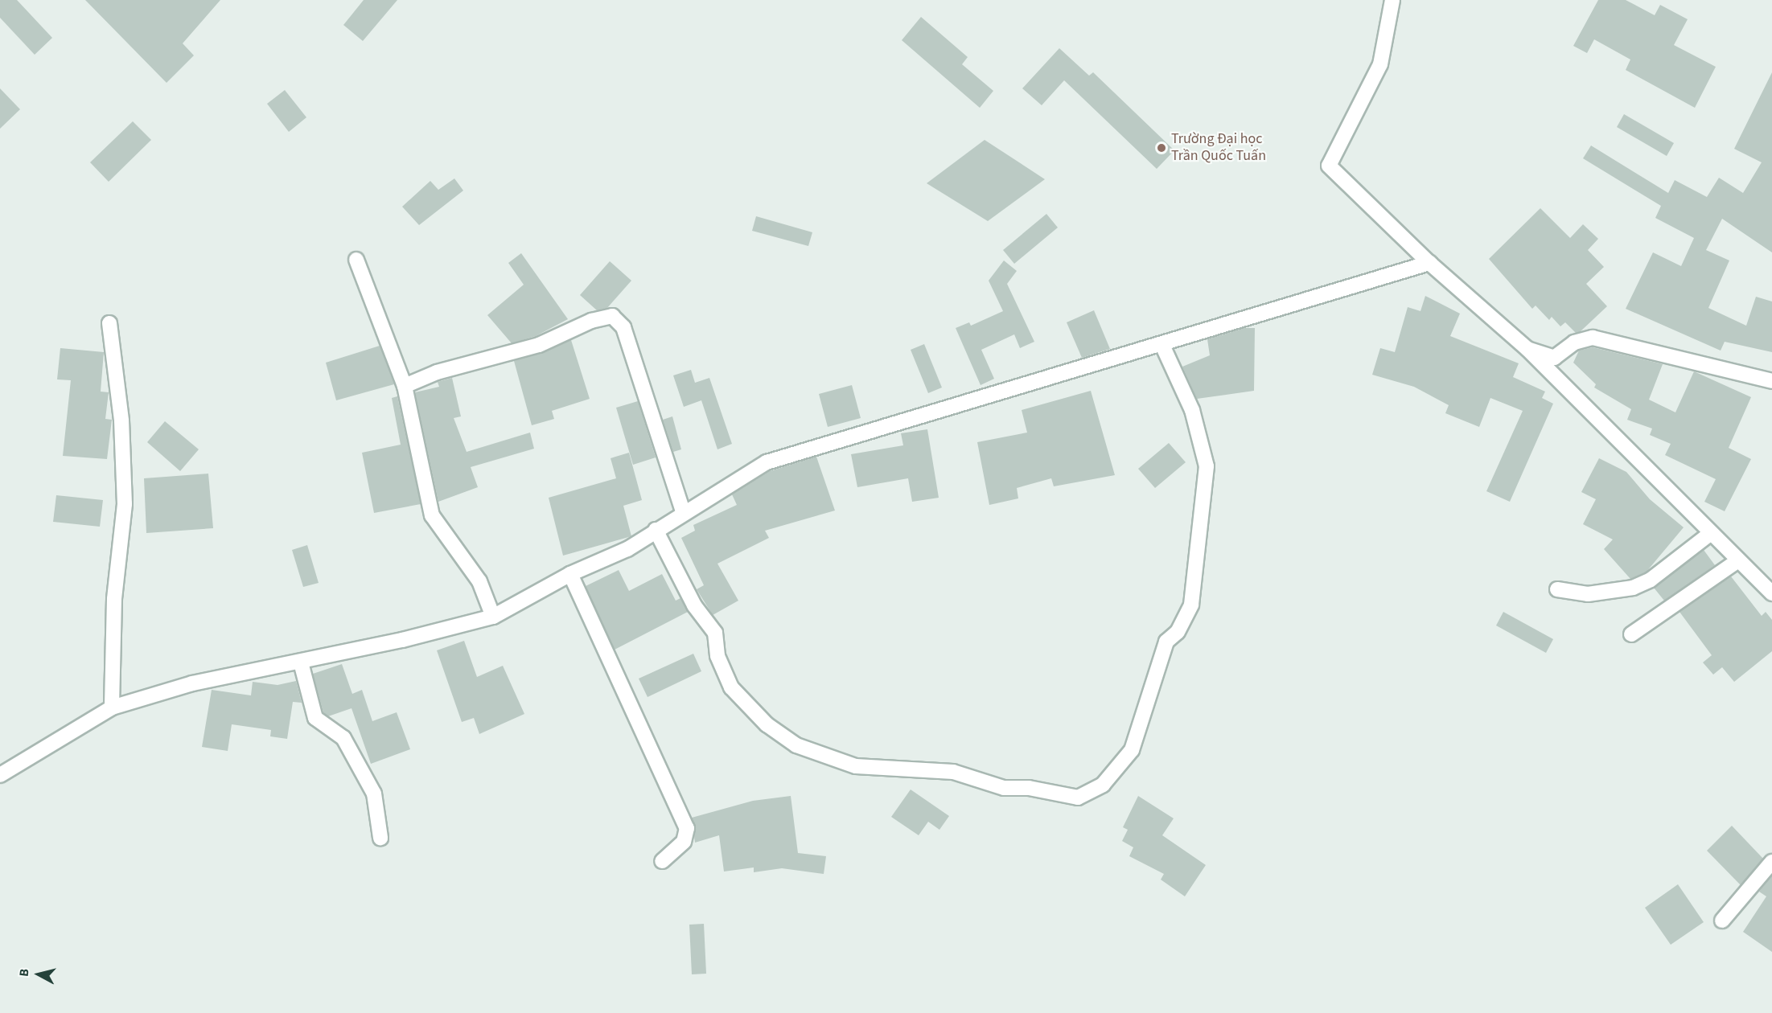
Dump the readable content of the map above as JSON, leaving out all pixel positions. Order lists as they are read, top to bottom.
{
  "places": ["Trường Đại học Trần Quốc Tuấn"],
  "north": "left"
}
